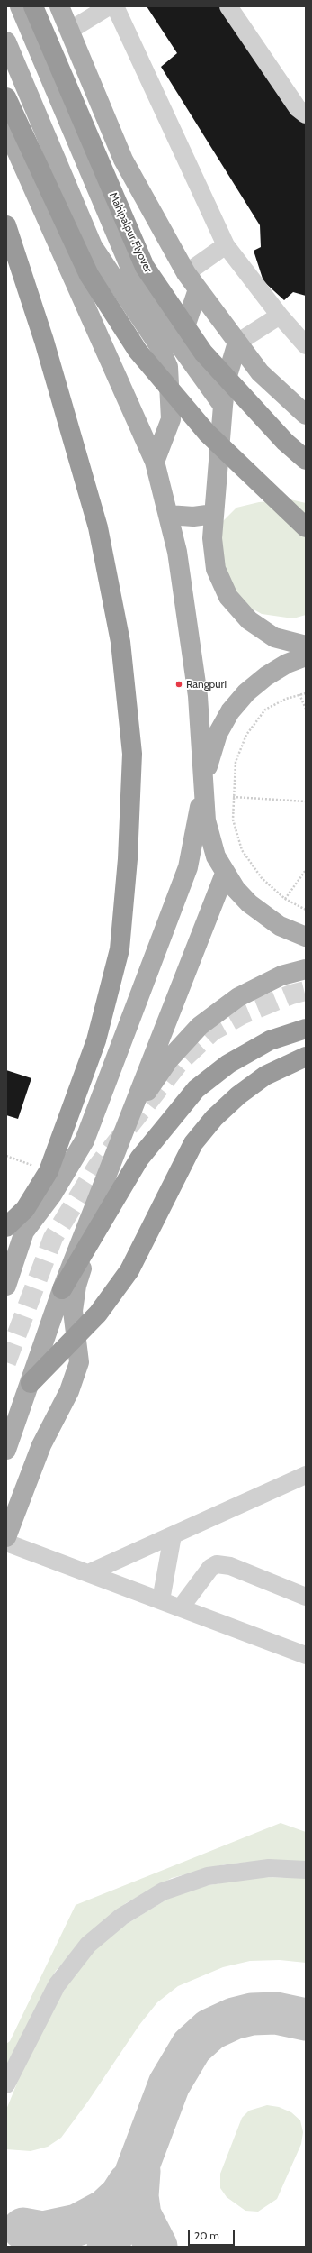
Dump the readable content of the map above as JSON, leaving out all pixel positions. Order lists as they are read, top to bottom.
{
  "streets": {
    "highway": ["Mahipalpur Flyover"]
  },
  "places": ["Rangpuri"],
  "scale_bar": "20 m"
}
